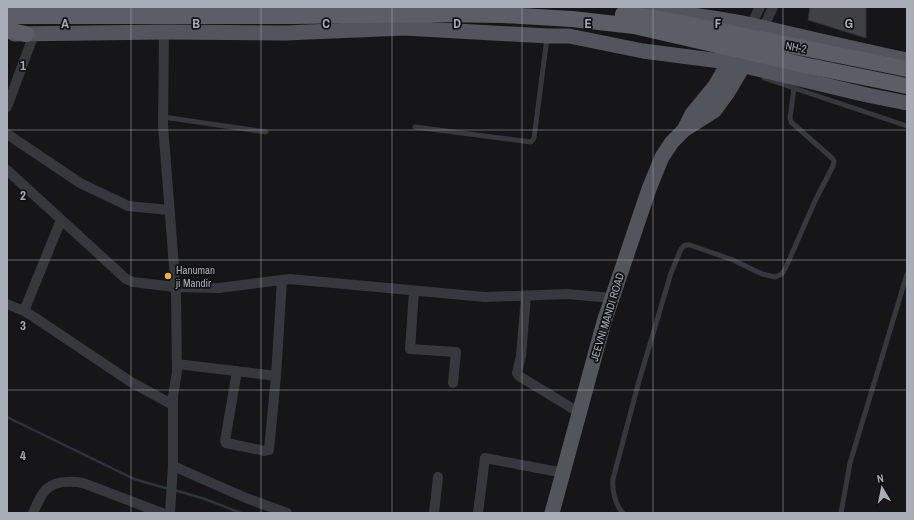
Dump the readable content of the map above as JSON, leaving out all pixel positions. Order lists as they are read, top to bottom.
{
  "streets": {
    "highway": ["NH-2"],
    "main road": ["JEEVNI MANDI ROAD"]
  },
  "places": ["Hanuman ji Mandir"],
  "north": "top",
  "grid": {
    "columns": [
      "A",
      "B",
      "C",
      "D",
      "E",
      "F",
      "G"
    ],
    "rows": [
      "1",
      "2",
      "3",
      "4"
    ]
  }
}
